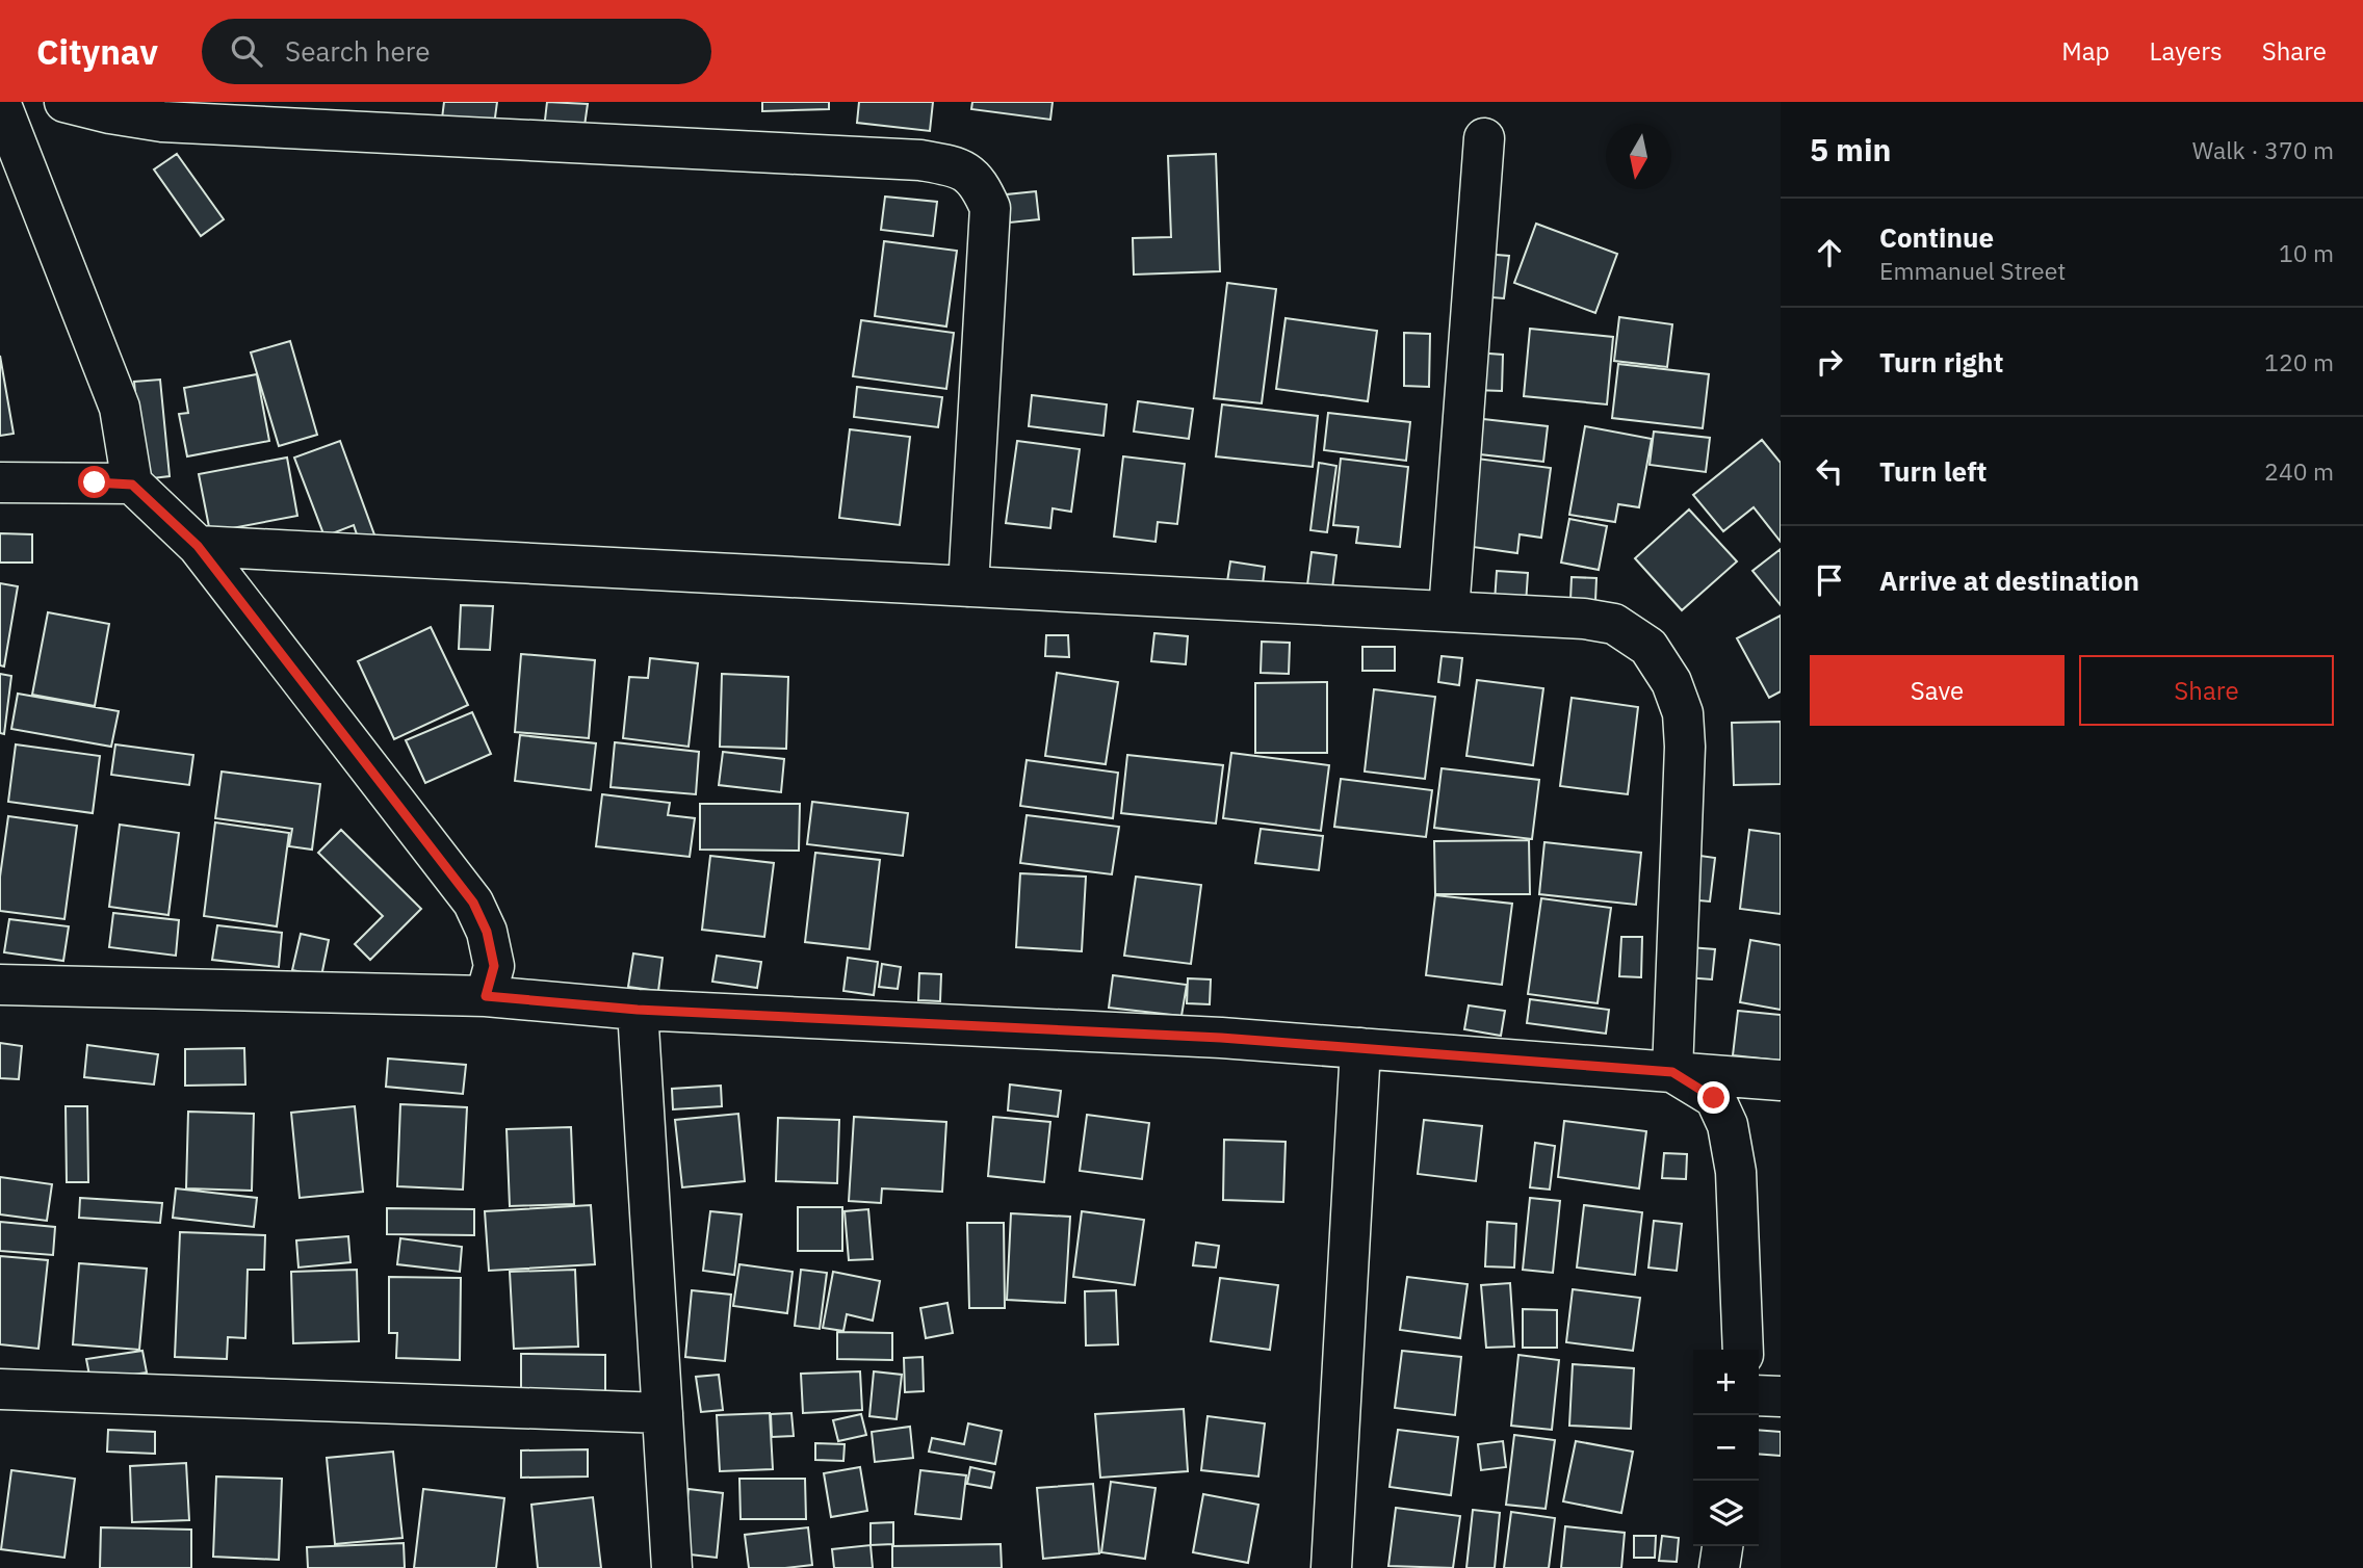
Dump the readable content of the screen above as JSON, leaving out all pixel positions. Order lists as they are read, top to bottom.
{
  "north": "bottom",
  "page": {
    "header": "Citynav",
    "search": "Search here",
    "nav": ["Map", "Layers", "Share"],
    "heading": ["5 min", "Walk · 370 m"],
    "list": [
      ["Continue", "Emmanuel Street", "10 m"],
      ["Turn right", "120 m"],
      ["Turn left", "240 m"],
      "Arrive at destination"
    ],
    "buttons": ["Save", "Share"],
    "map_buttons": ["+", "−"]
  }
}
